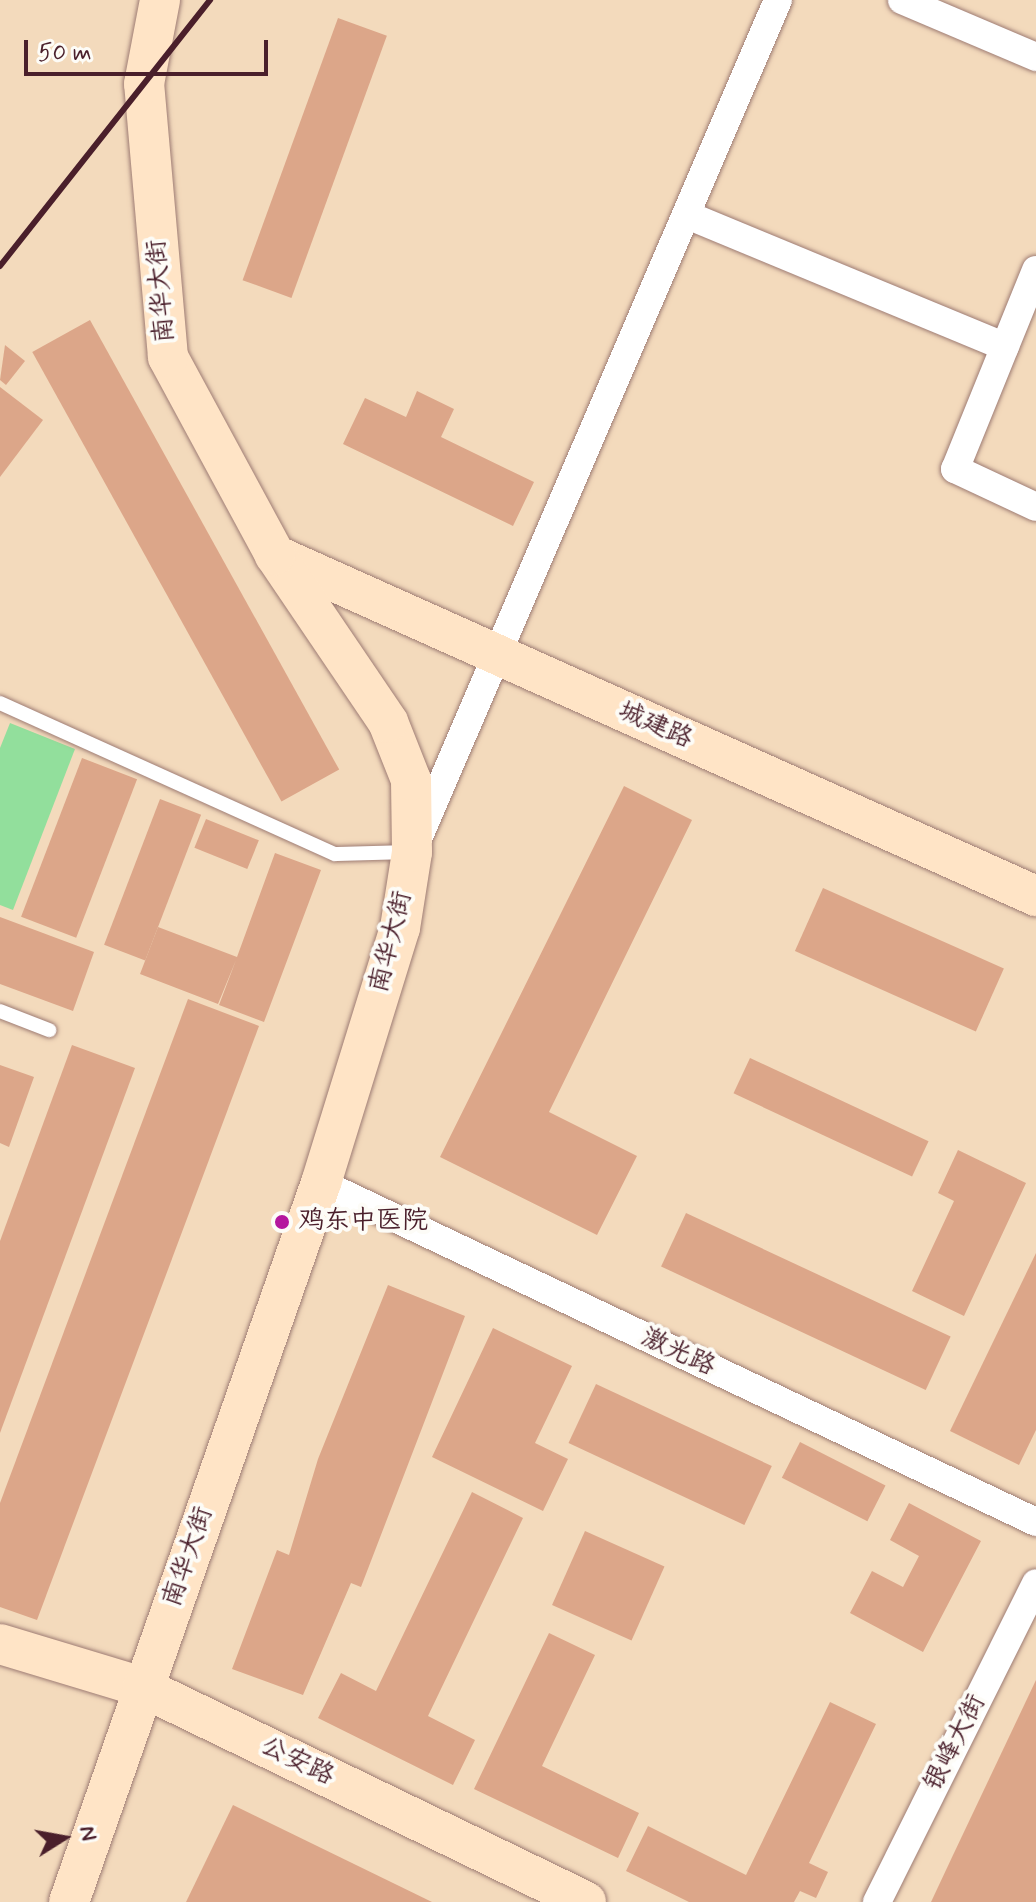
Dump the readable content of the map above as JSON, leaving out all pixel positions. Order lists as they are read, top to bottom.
{
  "streets": {
    "main road": ["南华大街", "城建路", "公安路"],
    "street": ["激光路", "银峰大街"]
  },
  "crossings": [
    ["南华大街", "城建路"],
    ["南华大街", "激光路"],
    ["南华大街", "公安路"]
  ],
  "places": ["鸡东中医院"],
  "scale_bar": "50 m",
  "north": "right"
}
